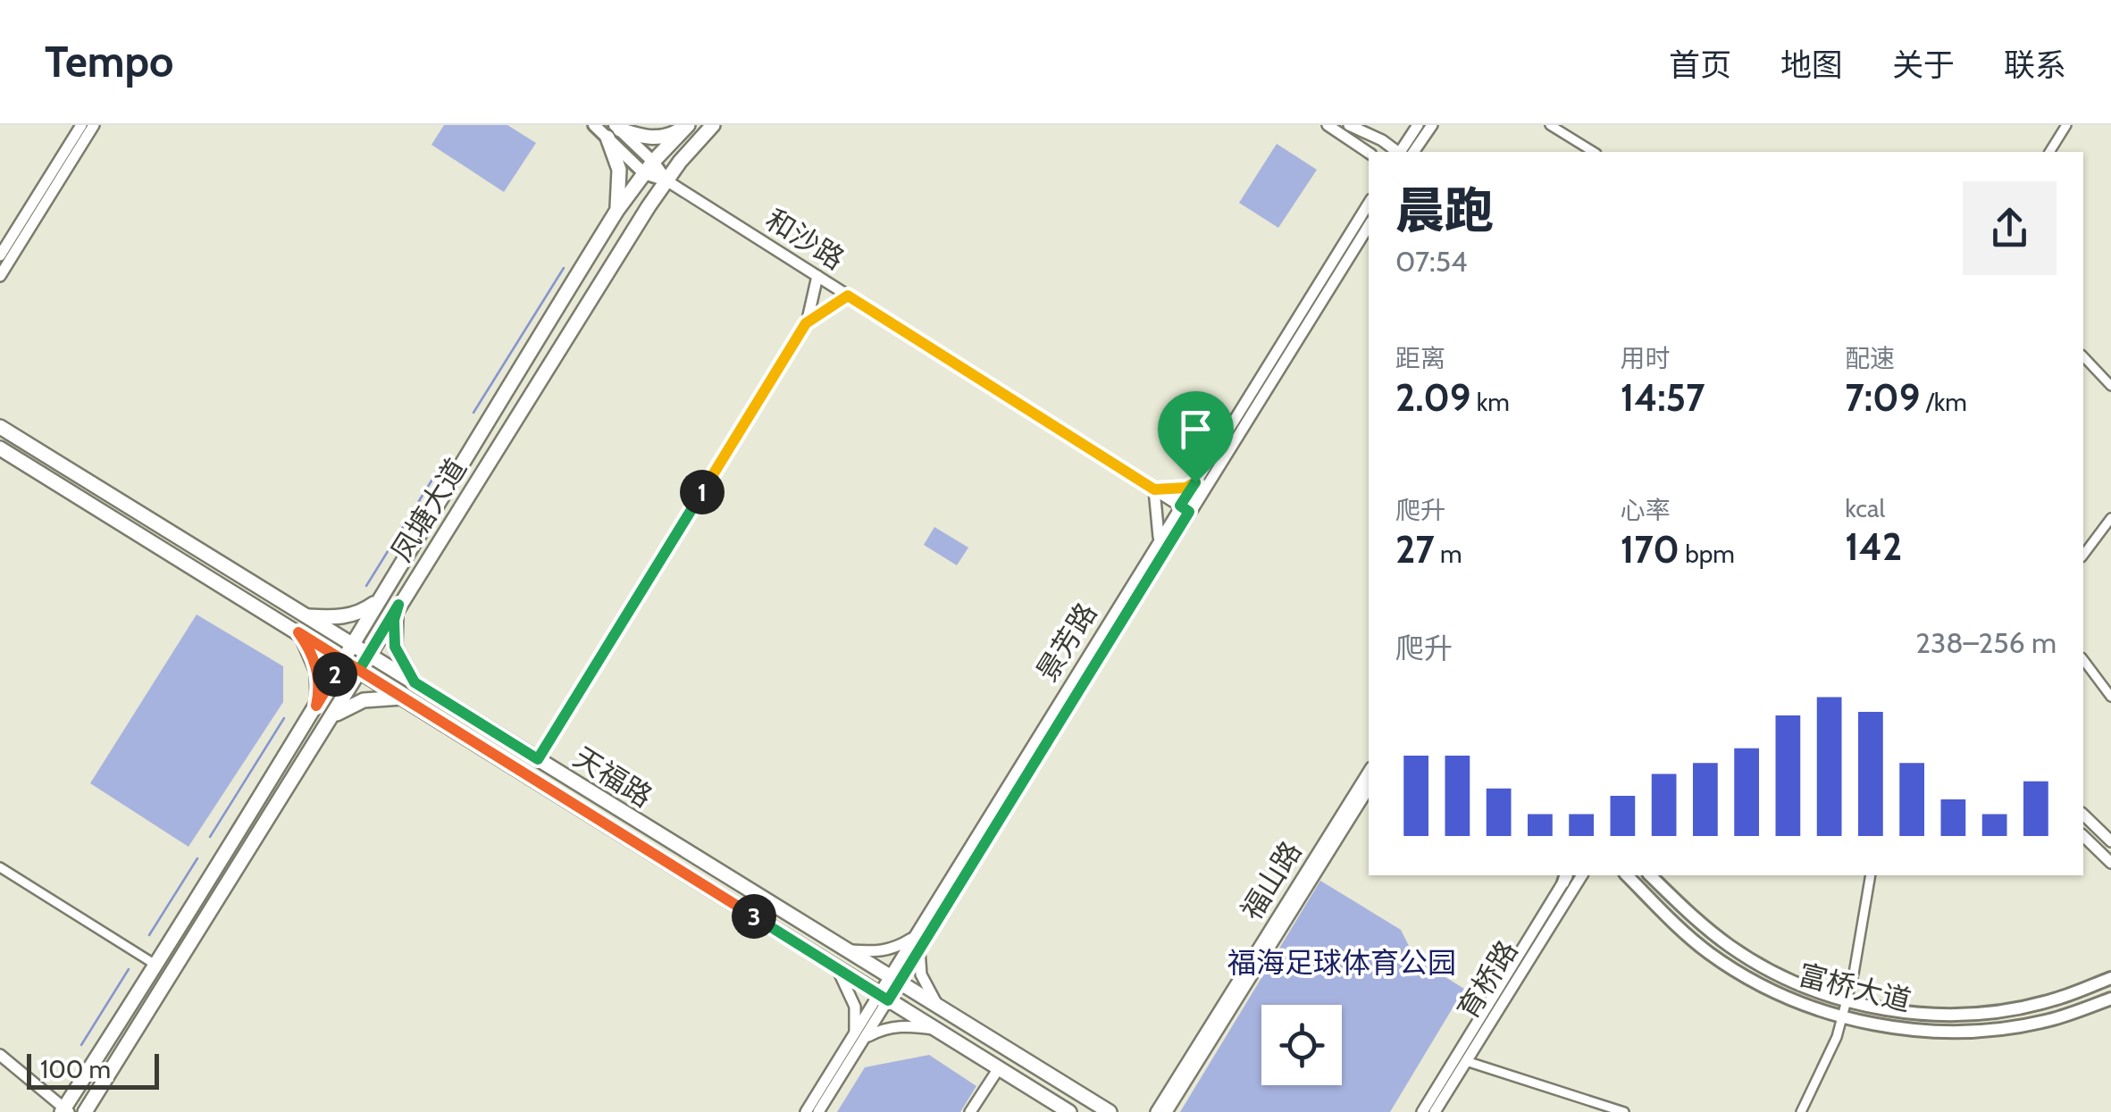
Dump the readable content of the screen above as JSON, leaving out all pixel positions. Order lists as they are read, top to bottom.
{
  "streets": {
    "main road": [
      "和沙路",
      "凤塘大道",
      "天福路",
      "富桥大道"
    ],
    "street": ["景芳路", "福山路", "育桥路"]
  },
  "crossings": [
    ["和沙路", "凤塘大道"],
    ["和沙路", "景芳路"],
    ["凤塘大道", "天福路"],
    ["景芳路", "天福路"]
  ],
  "parks": ["福海足球体育公园"],
  "scale_bar": "100 m",
  "page": {
    "header": "Tempo",
    "nav": [
      "首页",
      "地图",
      "关于",
      "联系"
    ],
    "heading": ["晨跑", "07:54"],
    "stats": [
      ["距离", "2.09 km"],
      ["用时", "14:57"],
      ["配速", "7:09 /km"],
      ["爬升", "27 m"],
      ["心率", "170 bpm"],
      ["kcal", "142"]
    ],
    "pins": ["1", "2", "3"],
    "chart": ["爬升", "238–256 m"],
    "scale": "100 m"
  }
}
